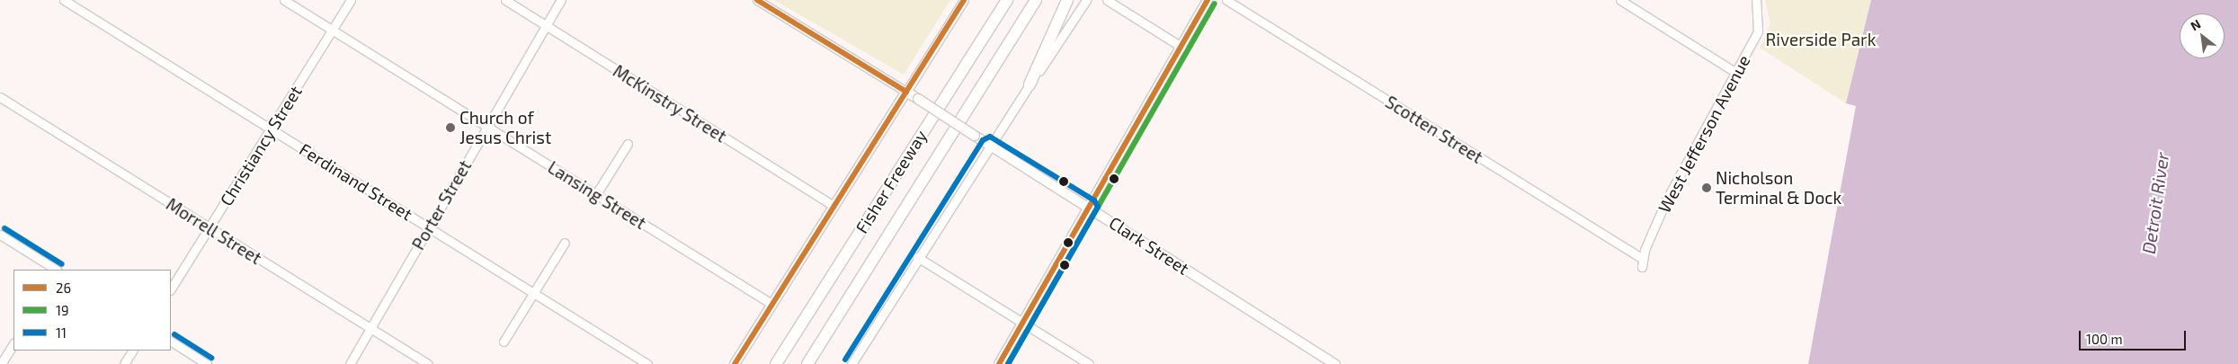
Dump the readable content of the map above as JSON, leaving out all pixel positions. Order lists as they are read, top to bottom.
{
  "streets": {
    "highway": ["Fisher Freeway"],
    "main road": ["Clark Street"],
    "street": [
      "McKinstry Street",
      "Scotten Street",
      "West Jefferson Avenue",
      "Christiancy Street",
      "Ferdinand Street",
      "Lansing Street",
      "Porter Street",
      "Morrell Street"
    ]
  },
  "crossings": [
    ["McKinstry Street", "Porter Street"],
    ["Scotten Street", "West Jefferson Avenue"],
    ["Christiancy Street", "Ferdinand Street"],
    ["Christiancy Street", "Lansing Street"],
    ["Christiancy Street", "Morrell Street"],
    ["Ferdinand Street", "Porter Street"],
    ["Lansing Street", "Porter Street"],
    ["Porter Street", "Morrell Street"]
  ],
  "water": ["Detroit River"],
  "parks": ["Riverside Park"],
  "places": ["Church of Jesus Christ", "Nicholson Terminal & Dock"],
  "lines": ["transit line 26", "transit line 19", "transit line 11"],
  "legend": ["26", "19", "11"],
  "scale_bar": "100 m",
  "north": "top left"
}
